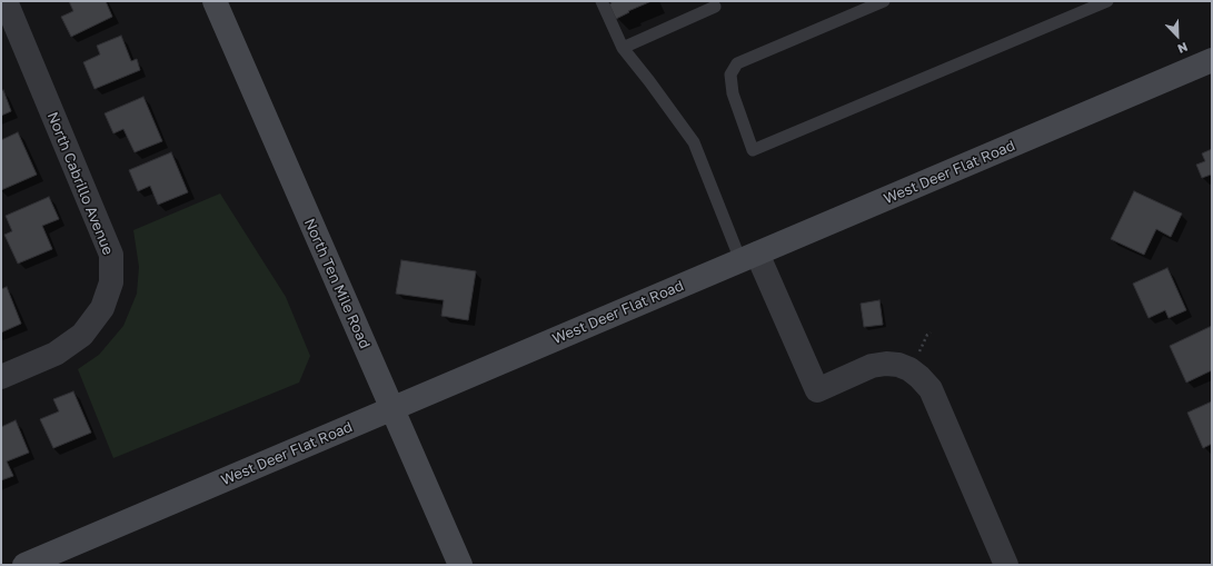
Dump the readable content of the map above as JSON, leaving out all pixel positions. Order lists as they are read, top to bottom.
{
  "streets": {
    "main road": ["West Deer Flat Road", "North Ten Mile Road"],
    "street": ["North Cabrillo Avenue"]
  },
  "crossings": [
    ["West Deer Flat Road", "North Ten Mile Road"]
  ],
  "north": "bottom right"
}
